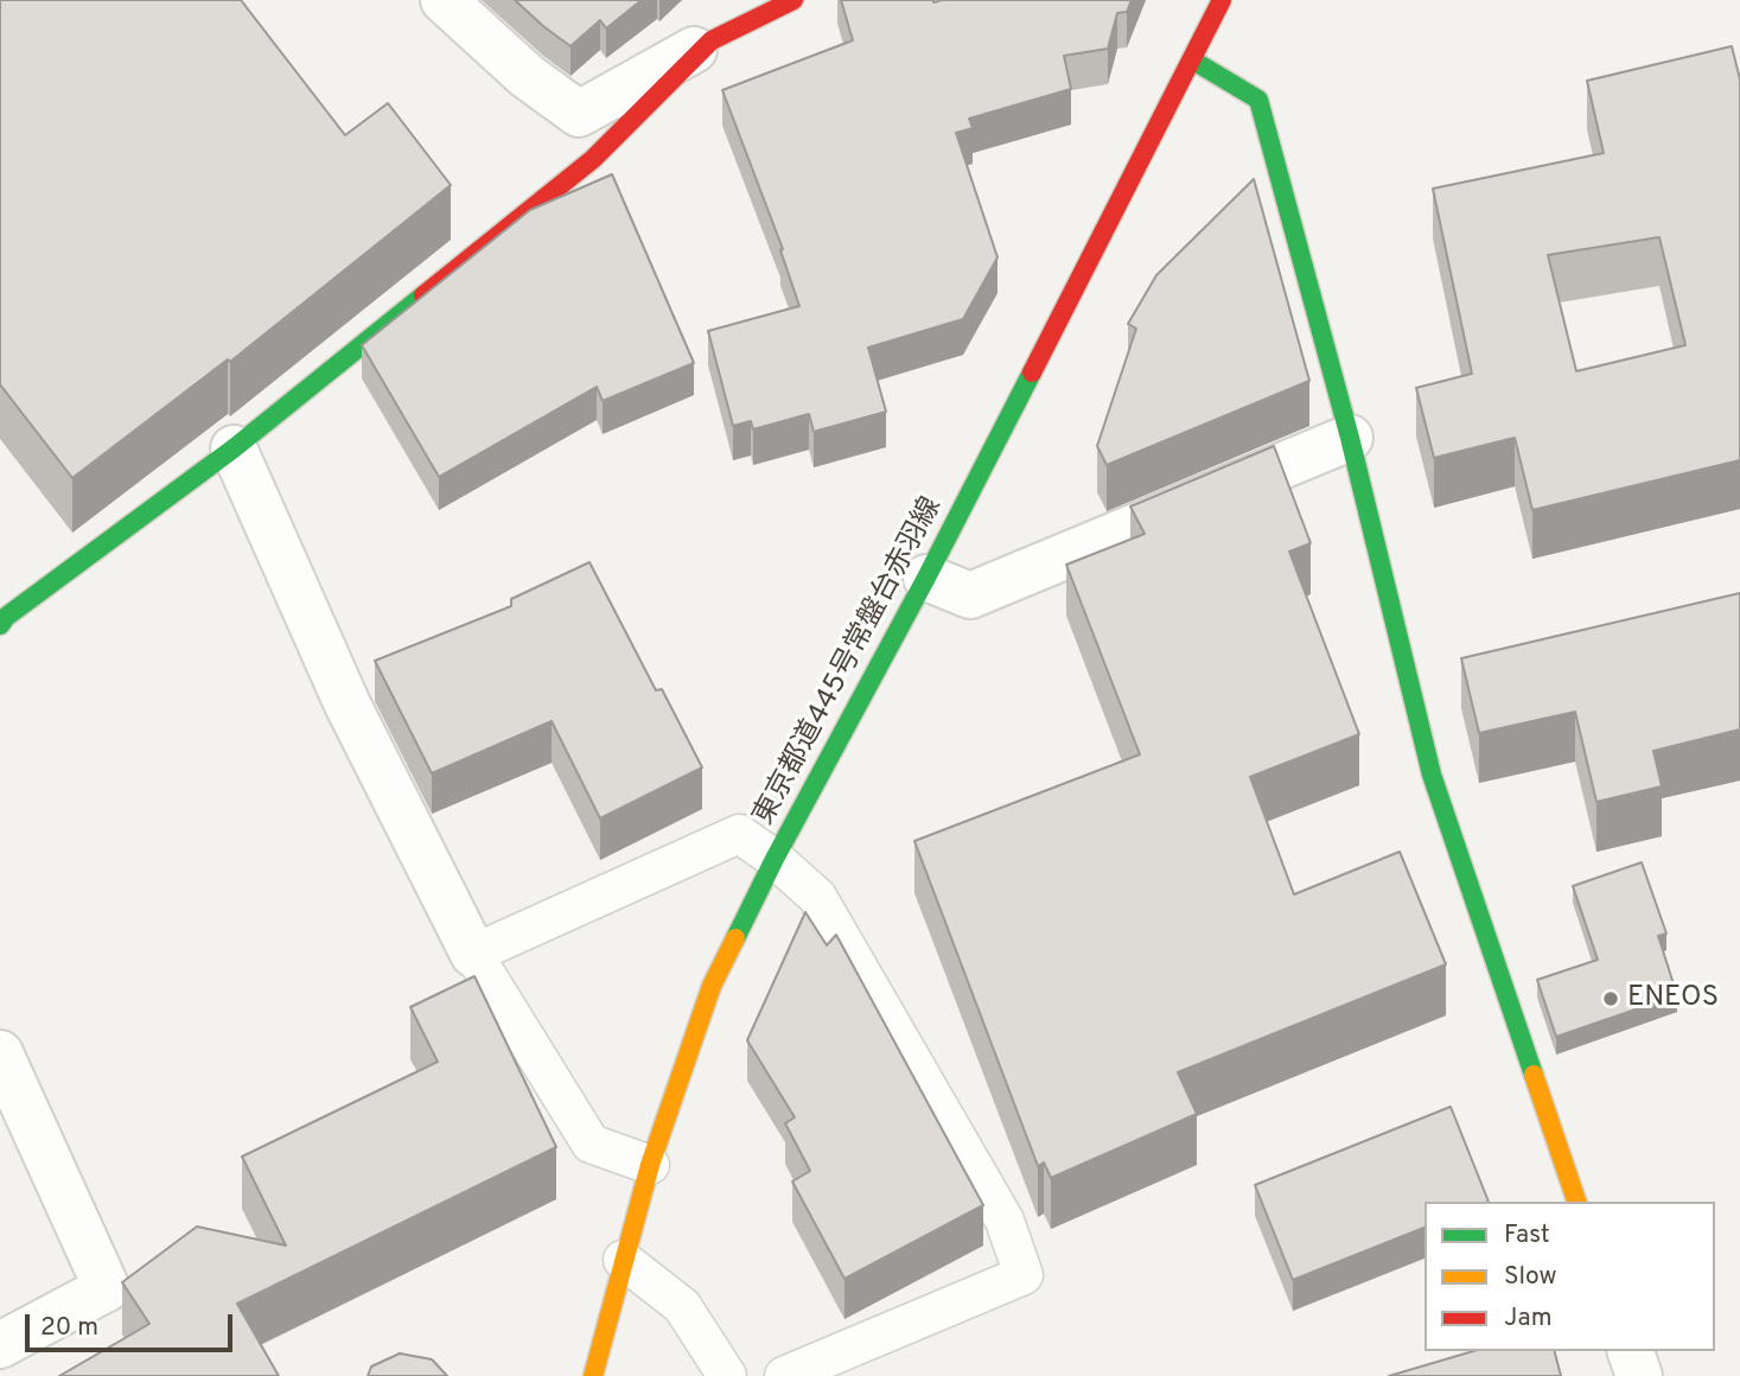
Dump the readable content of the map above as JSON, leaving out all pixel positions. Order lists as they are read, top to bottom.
{
  "streets": {
    "street": ["東京都道445号常盤台赤羽線"]
  },
  "places": ["ENEOS"],
  "legend": ["Fast", "Slow", "Jam"],
  "scale_bar": "20 m"
}
